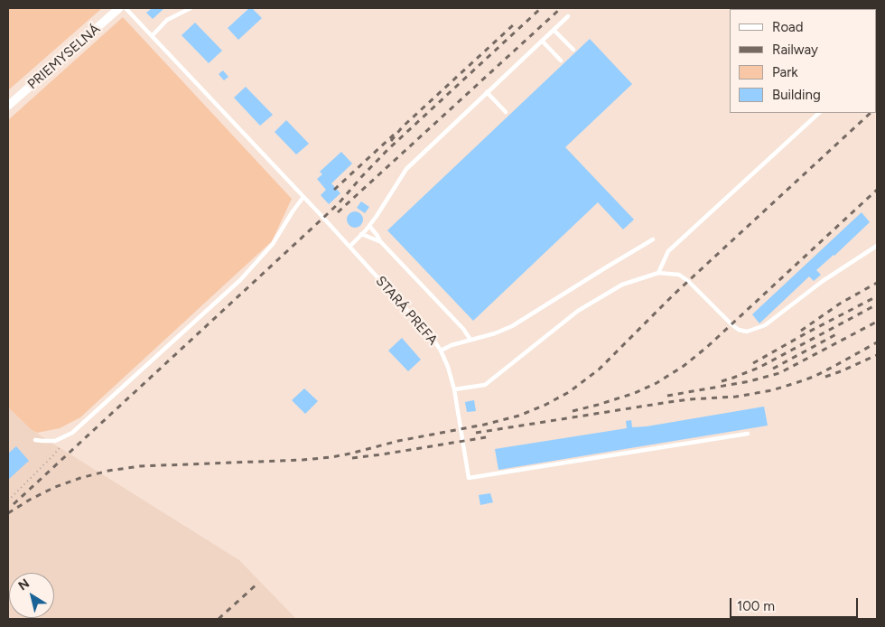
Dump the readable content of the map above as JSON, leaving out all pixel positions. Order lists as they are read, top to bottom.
{
  "streets": {
    "street": ["PRIEMYSELNÁ"],
    "lane": ["STARÁ PREFA"]
  },
  "legend": [
    "Road",
    "Railway",
    "Park",
    "Building"
  ],
  "scale_bar": "100 m",
  "north": "top left"
}
